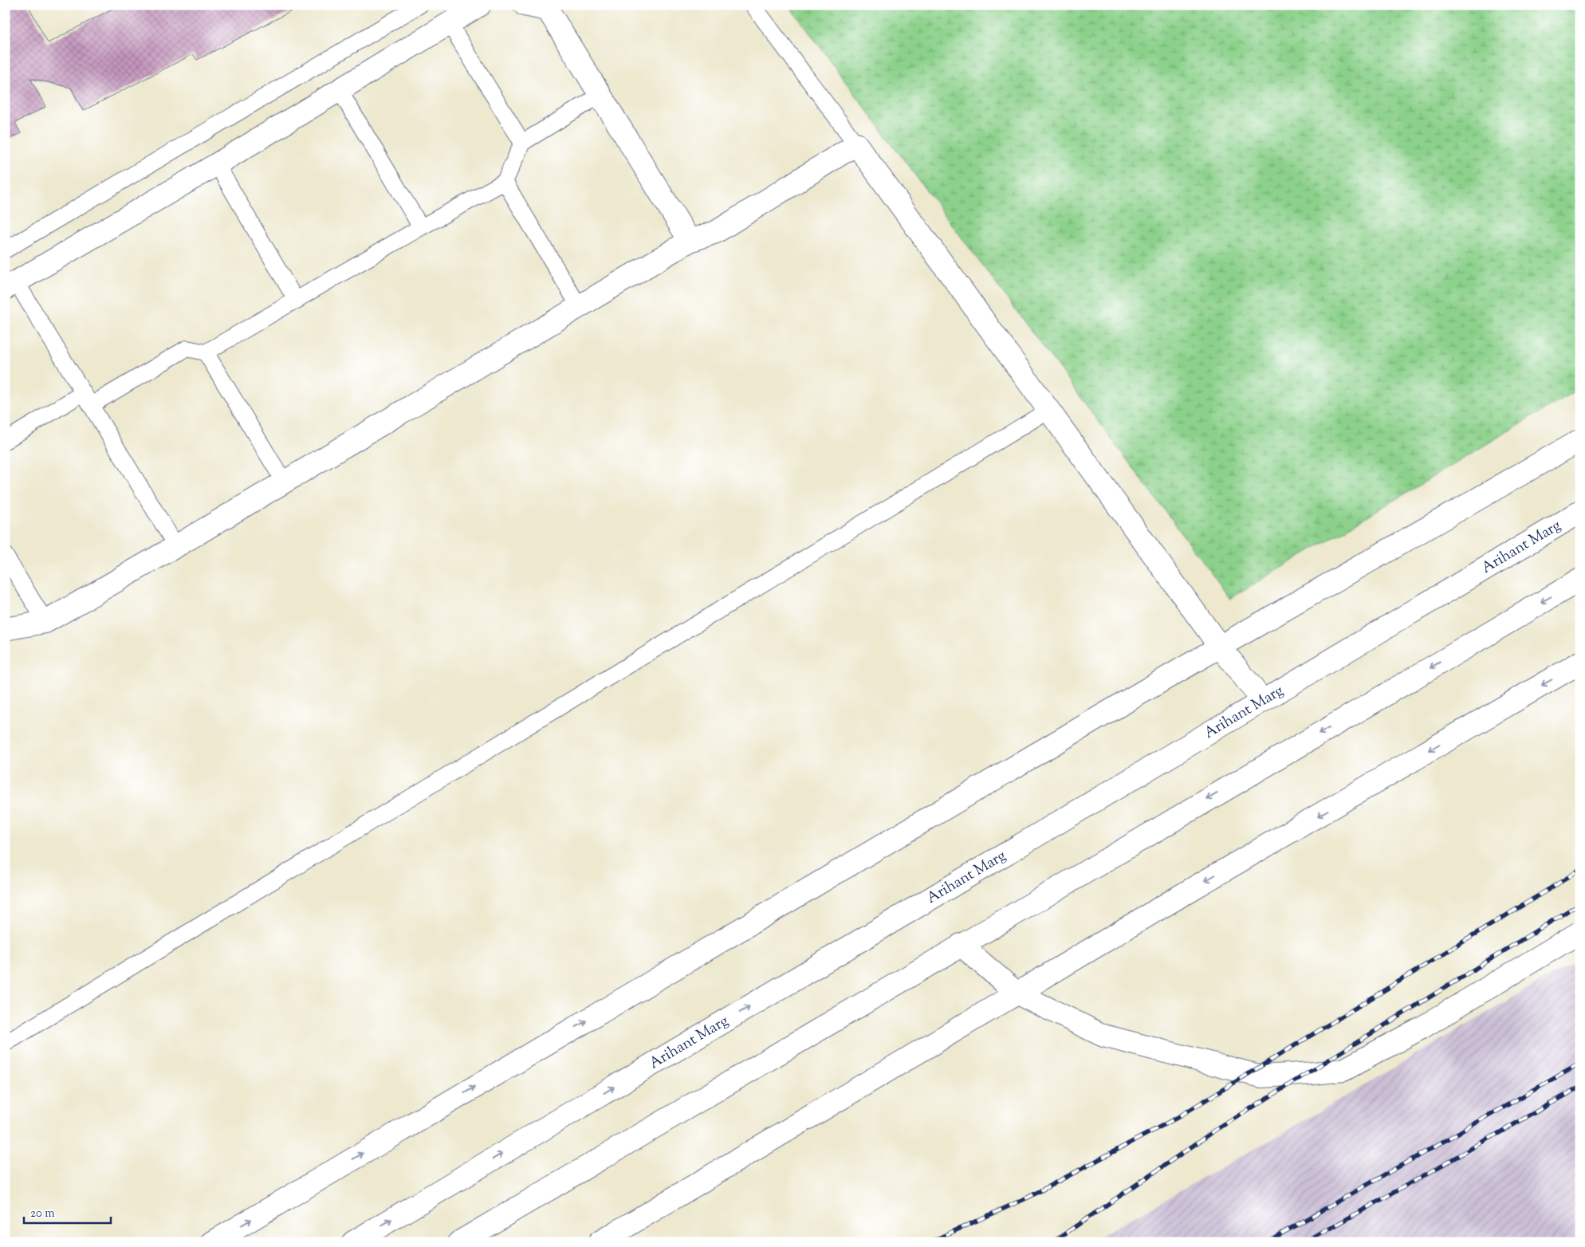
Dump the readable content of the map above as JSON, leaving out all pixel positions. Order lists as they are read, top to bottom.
{
  "streets": {
    "street": ["Arihant Marg"]
  },
  "scale_bar": "20 m"
}
